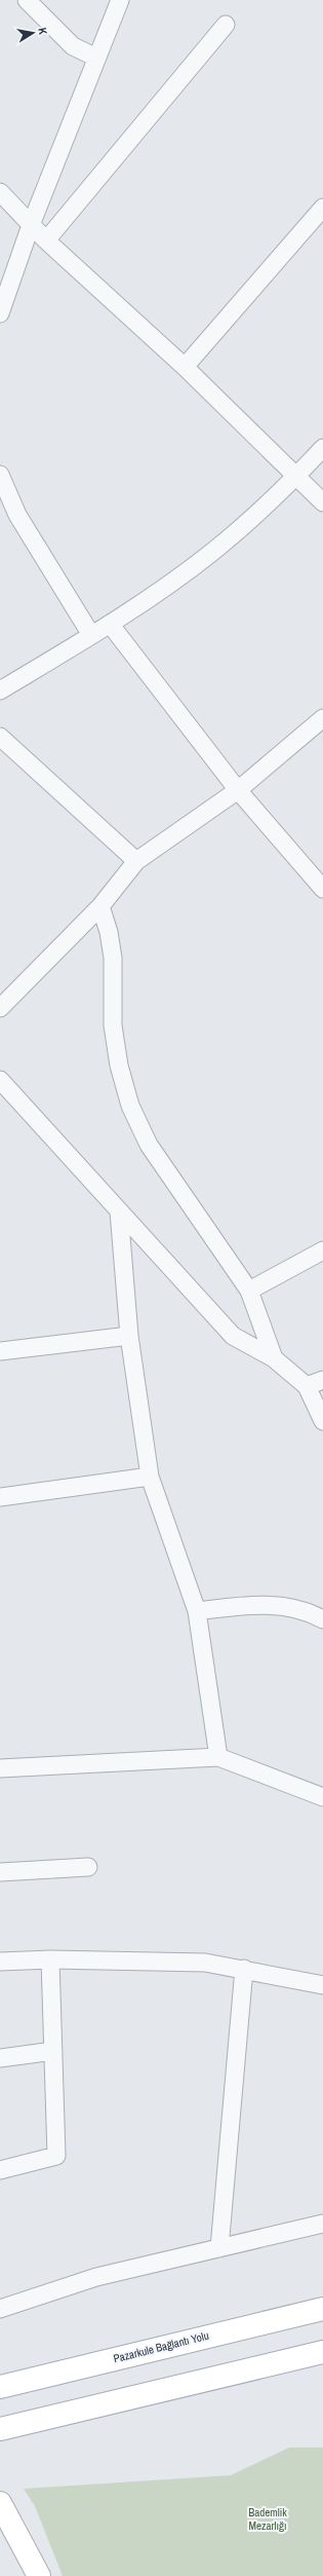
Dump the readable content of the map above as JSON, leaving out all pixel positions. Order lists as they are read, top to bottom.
{
  "streets": {
    "main road": ["Pazarkule Bağlantı Yolu"]
  },
  "parks": ["Bademlik Mezarlığı"],
  "north": "right"
}
